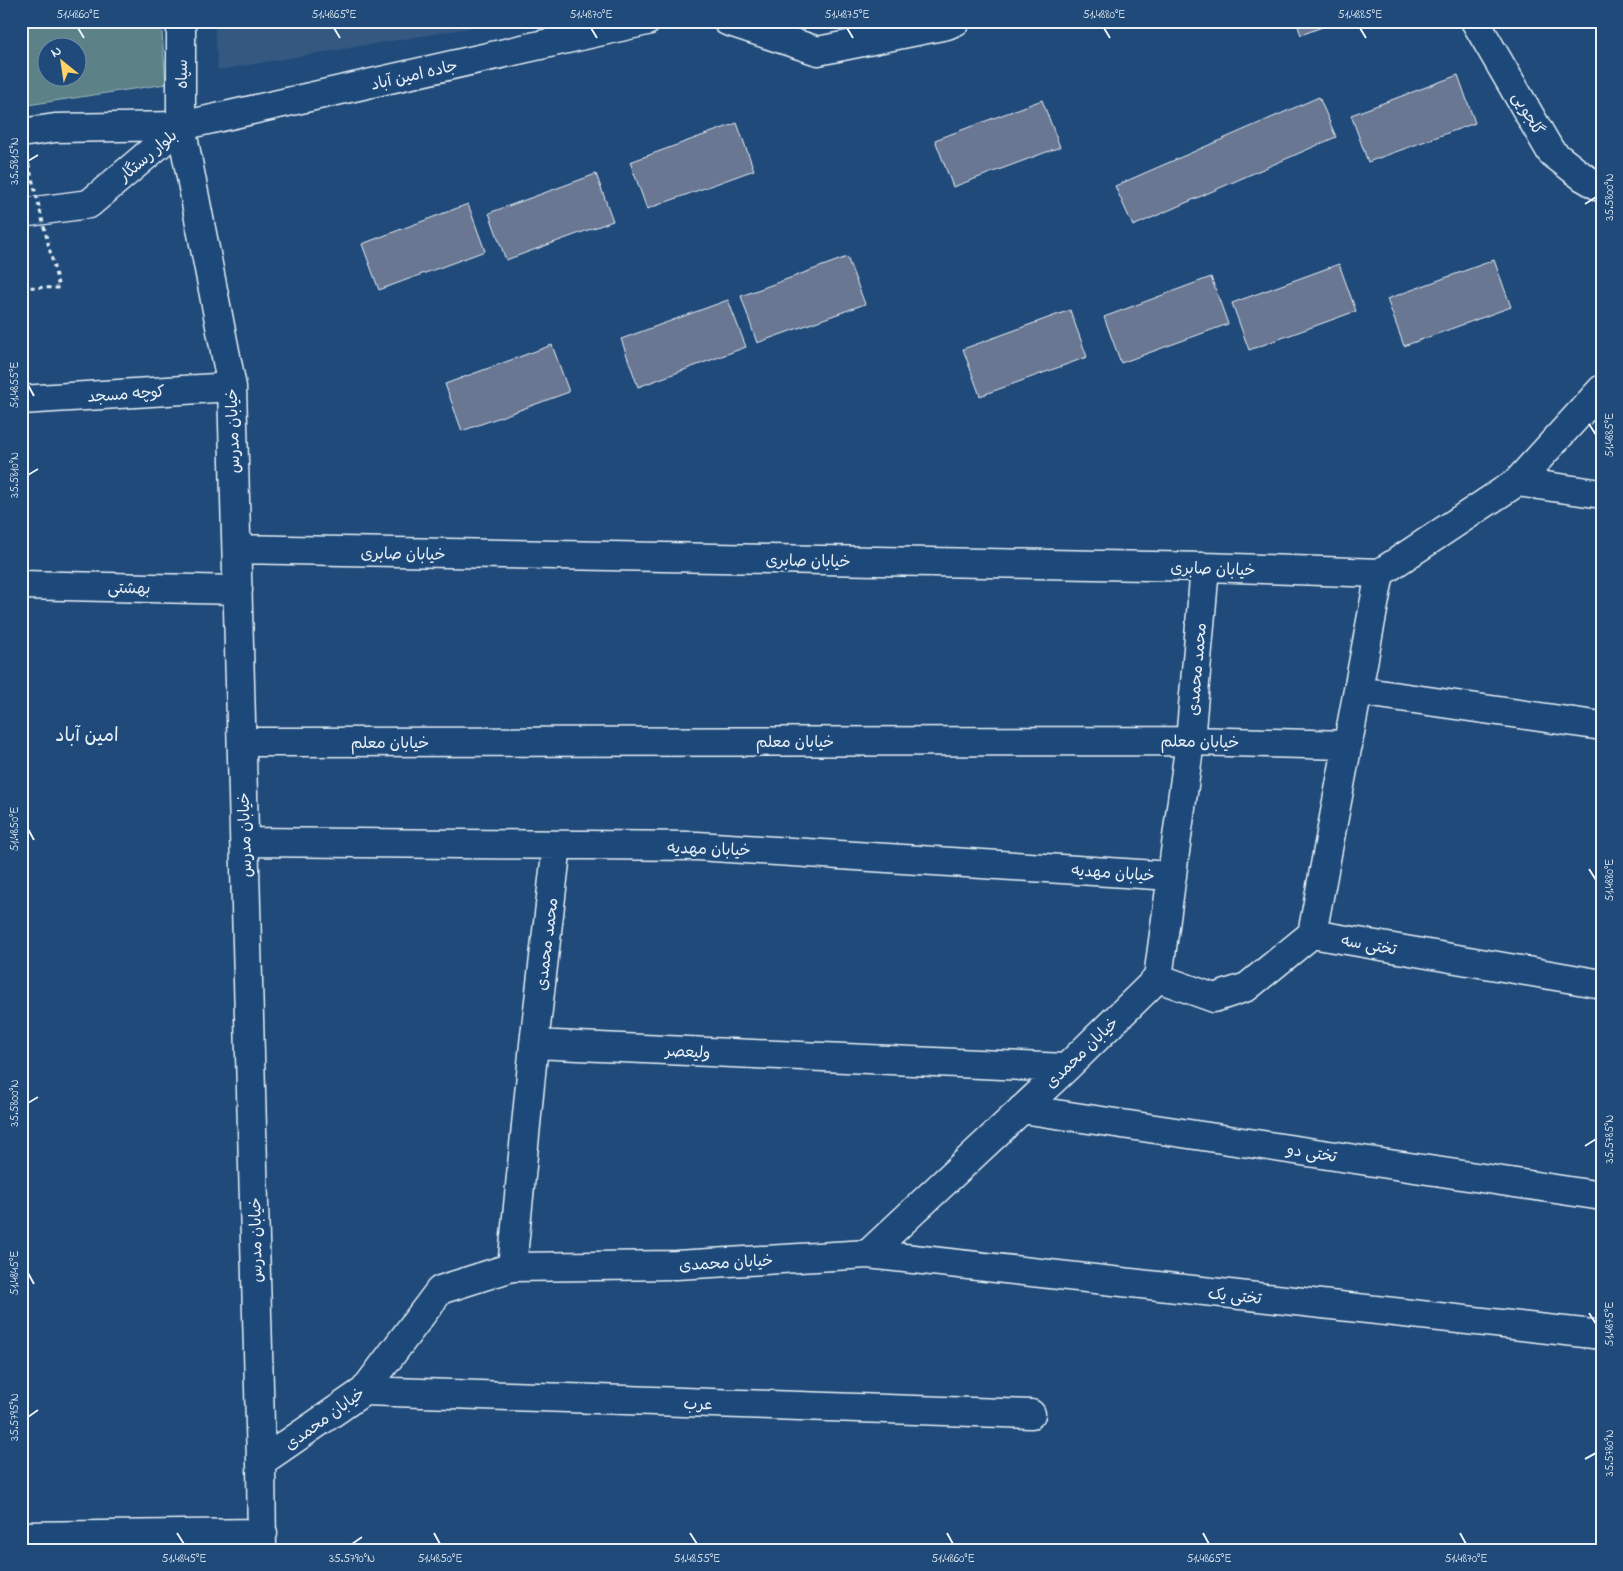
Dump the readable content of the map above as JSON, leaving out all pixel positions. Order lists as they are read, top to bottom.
{
  "streets": {
    "street": [
      "سپاه",
      "جاده امین آباد",
      "گلجویی",
      "بلوار رستگار",
      "کوچه مسجد",
      "خیابان مدرس",
      "خیابان صابری",
      "بهشتی",
      "محمد محمدی",
      "خیابان معلم",
      "خیابان مهدیه",
      "تختی سه",
      "ولیعصر",
      "خیابان محمدی",
      "تختی دو",
      "تختی یک",
      "عرب"
    ]
  },
  "crossings": [
    ["سپاه", "جاده امین آباد"],
    ["سپاه", "بلوار رستگار"],
    ["سپاه", "خیابان مدرس"],
    ["جاده امین آباد", "بلوار رستگار"],
    ["جاده امین آباد", "خیابان مدرس"],
    ["بلوار رستگار", "خیابان مدرس"],
    ["کوچه مسجد", "خیابان مدرس"],
    ["خیابان مدرس", "خیابان صابری"],
    ["خیابان مدرس", "بهشتی"],
    ["خیابان مدرس", "خیابان معلم"],
    ["خیابان مدرس", "خیابان مهدیه"],
    ["خیابان مدرس", "خیابان محمدی"],
    ["خیابان صابری", "محمد محمدی"],
    ["محمد محمدی", "خیابان معلم"],
    ["محمد محمدی", "خیابان مهدیه"],
    ["محمد محمدی", "ولیعصر"],
    ["محمد محمدی", "خیابان محمدی"],
    ["ولیعصر", "خیابان محمدی"],
    ["خیابان محمدی", "تختی دو"],
    ["خیابان محمدی", "تختی یک"],
    ["خیابان محمدی", "عرب"]
  ],
  "districts": ["امین آباد"],
  "north": "top left",
  "coordinates": [
    "51.4860°E",
    "51.4865°E",
    "51.4870°E",
    "51.4875°E",
    "51.4880°E",
    "51.4885°E",
    "35.5815°N",
    "35.5800°N",
    "51.4855°E",
    "35.5810°N",
    "51.4850°E",
    "35.5785°N",
    "51.4845°E",
    "35.5795°N",
    "35.5780°N",
    "35.5790°N"
  ]
}
